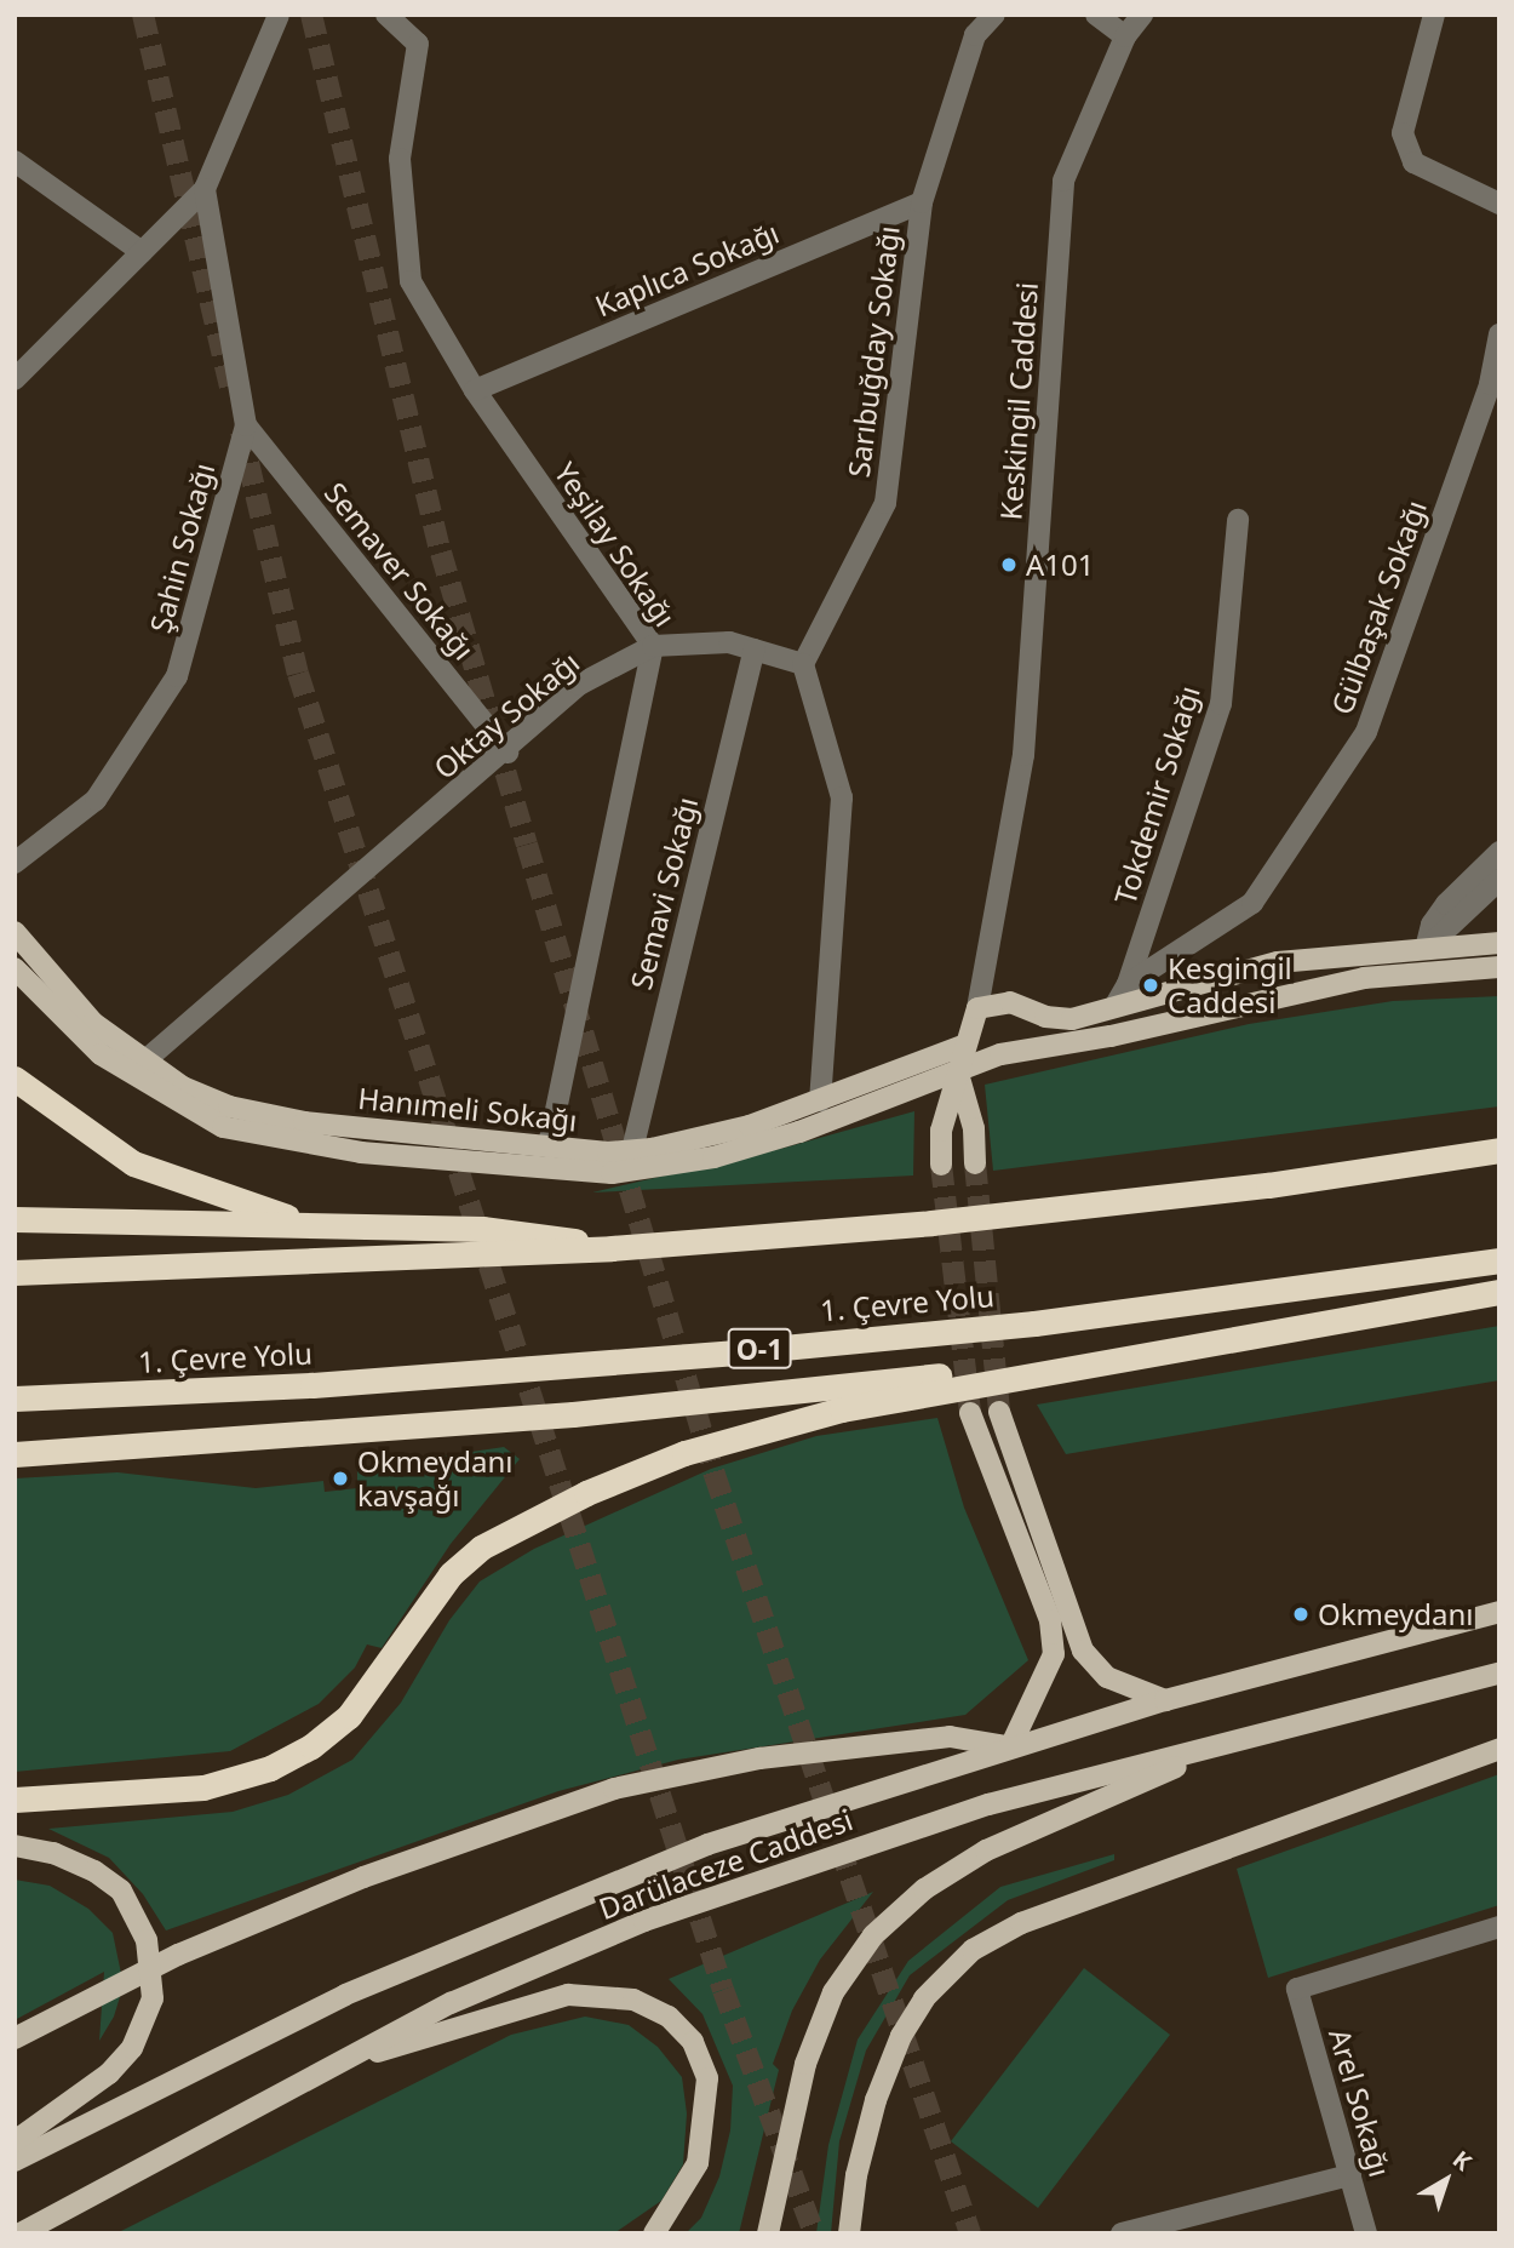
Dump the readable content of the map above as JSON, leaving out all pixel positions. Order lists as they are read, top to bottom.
{
  "streets": {
    "highway": ["1. Çevre Yolu", "O-1"],
    "main road": ["Hanımeli Sokağı", "Darülaceze Caddesi"],
    "street": [
      "Kaplıca Sokağı",
      "Sarıbuğday Sokağı",
      "Keskingil Caddesi",
      "Yeşilay Sokağı",
      "Şahin Sokağı",
      "Semaver Sokağı",
      "Gülbaşak Sokağı",
      "Oktay Sokağı",
      "Tokdemir Sokağı",
      "Semavi Sokağı",
      "Arel Sokağı"
    ]
  },
  "crossings": [
    ["Kaplıca Sokağı", "Sarıbuğday Sokağı"],
    ["Kaplıca Sokağı", "Yeşilay Sokağı"],
    ["Sarıbuğday Sokağı", "Oktay Sokağı"],
    ["Yeşilay Sokağı", "Oktay Sokağı"],
    ["Yeşilay Sokağı", "Hanımeli Sokağı"],
    ["Şahin Sokağı", "Semaver Sokağı"],
    ["Semaver Sokağı", "Oktay Sokağı"],
    ["Gülbaşak Sokağı", "Tokdemir Sokağı"],
    ["Oktay Sokağı", "Semavi Sokağı"],
    ["Oktay Sokağı", "Hanımeli Sokağı"],
    ["Semavi Sokağı", "Hanımeli Sokağı"]
  ],
  "places": [
    "A101",
    "Kesgingil Caddesi",
    "Okmeydanı kavşağı",
    "Okmeydanı"
  ],
  "north": "top right"
}
